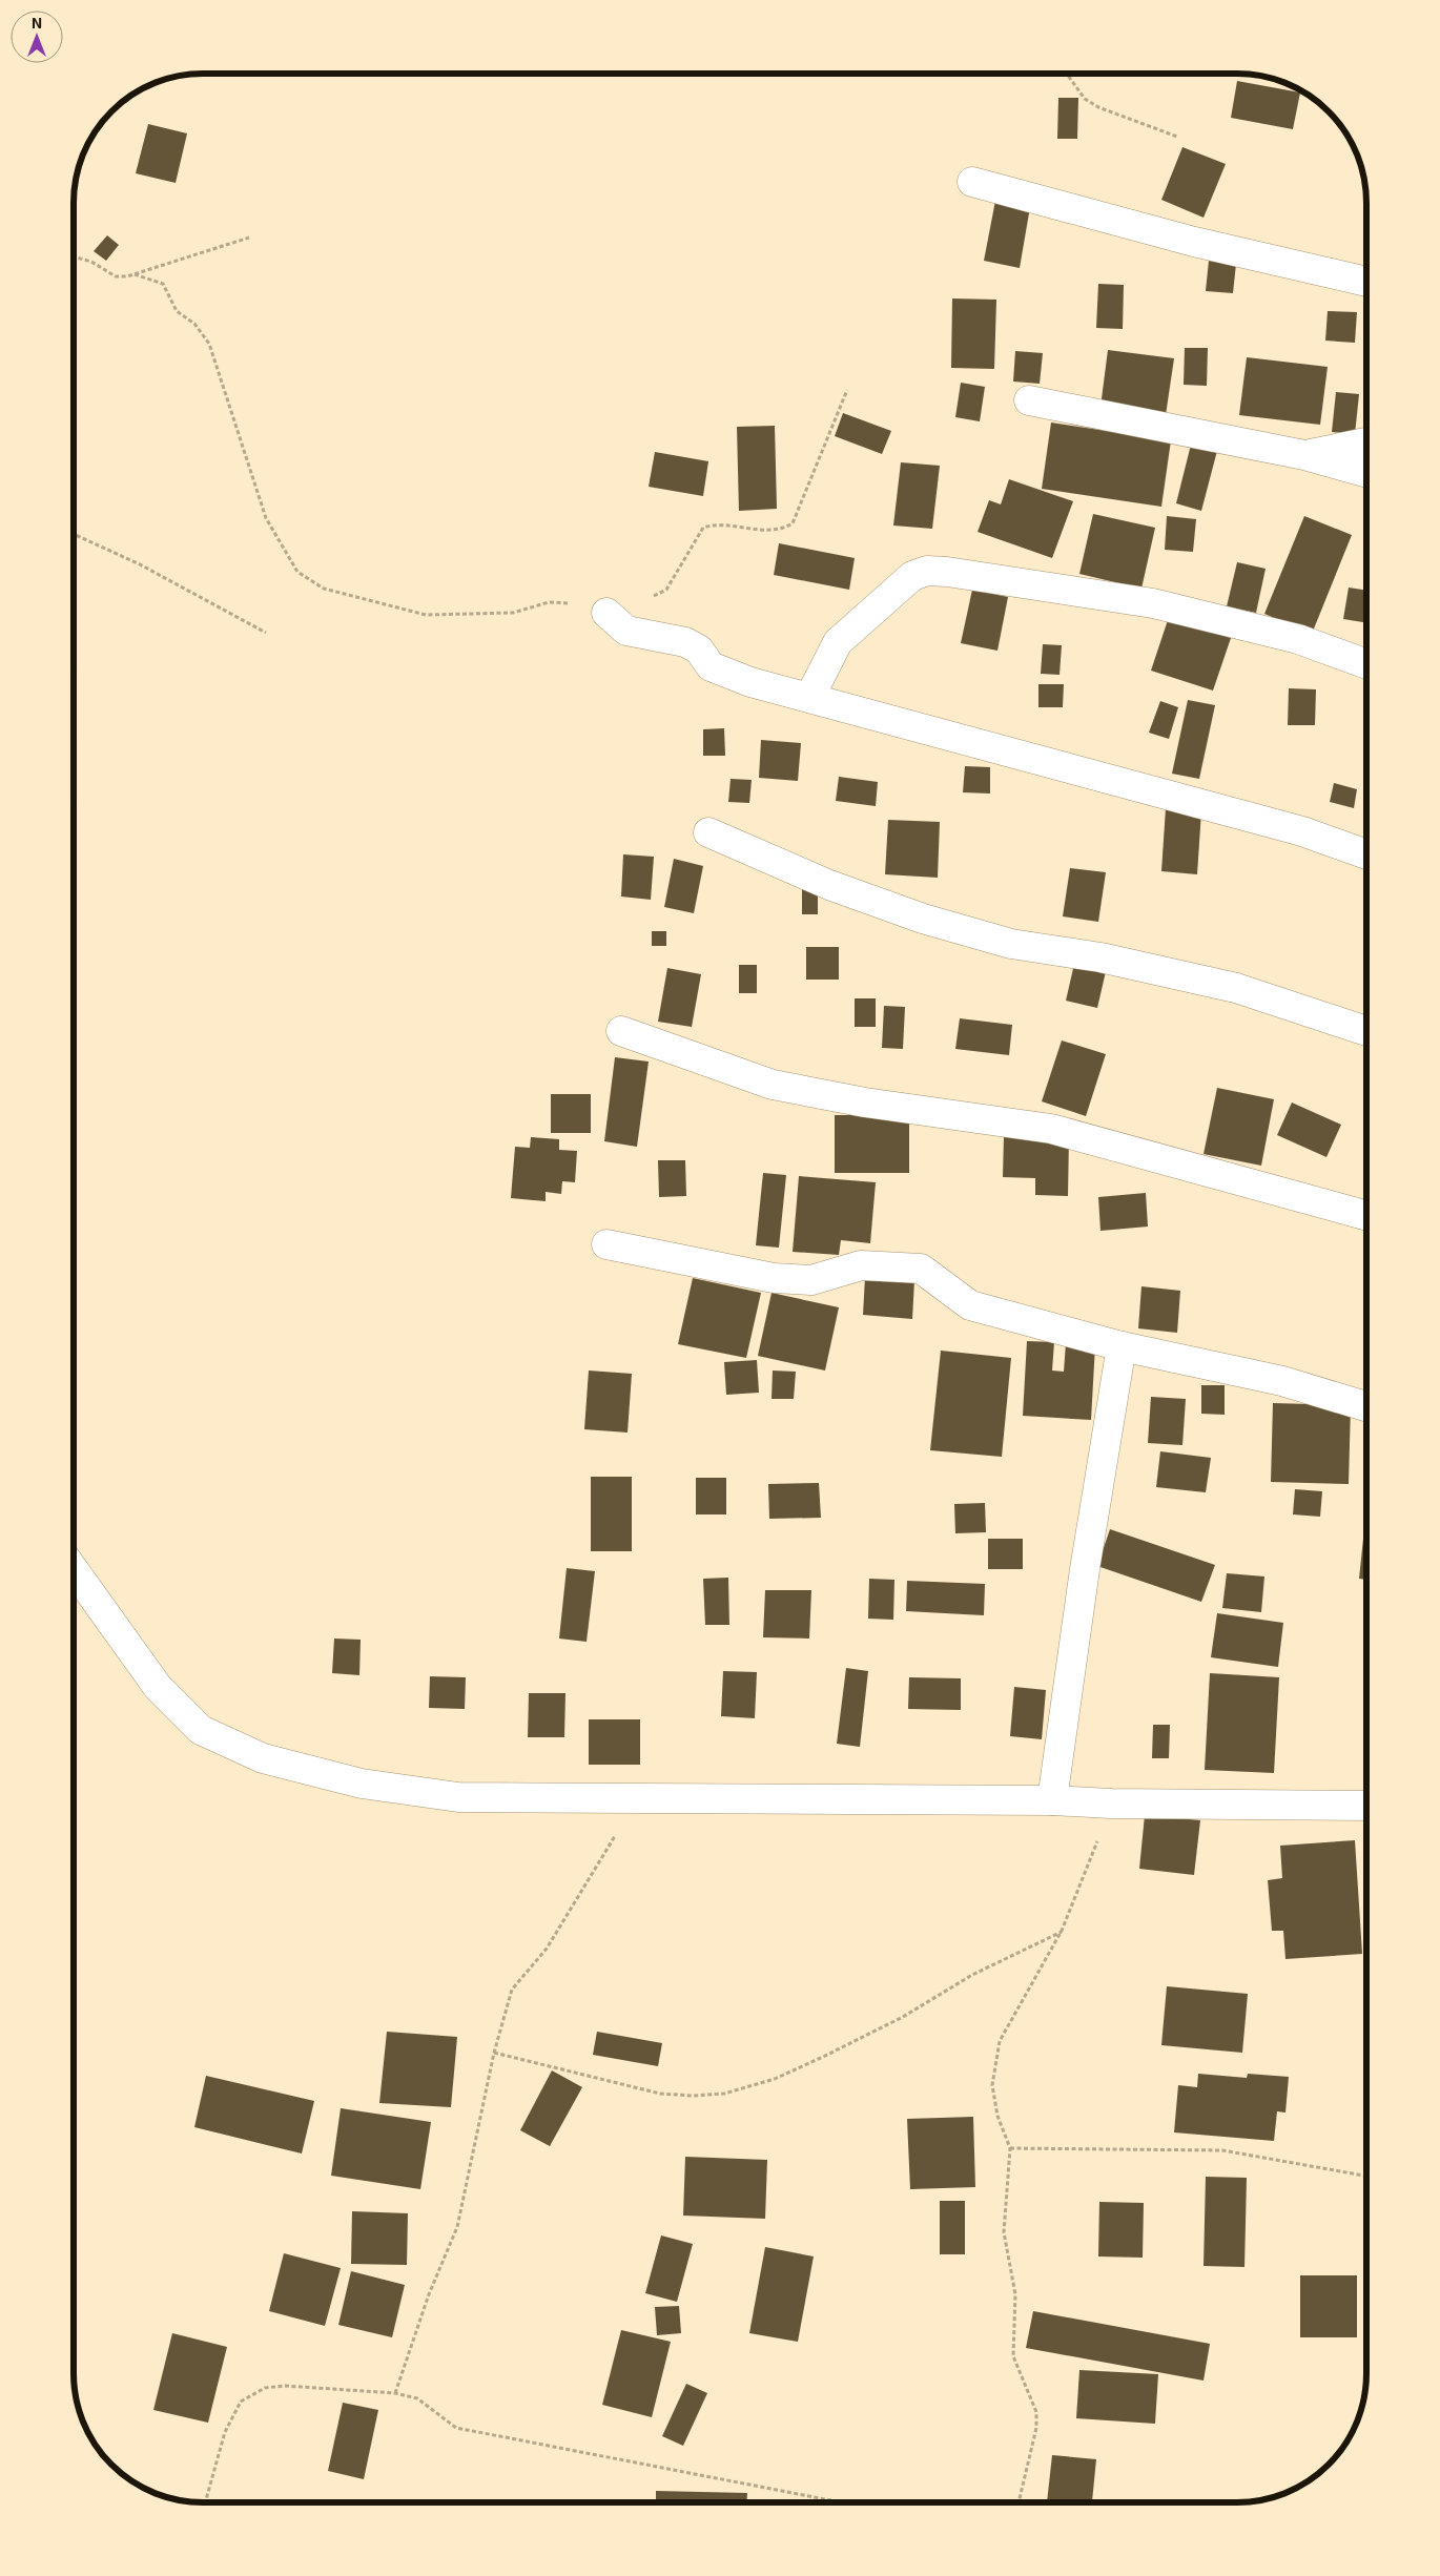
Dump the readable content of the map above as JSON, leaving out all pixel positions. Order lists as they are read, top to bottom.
{
  "north": "top"
}
